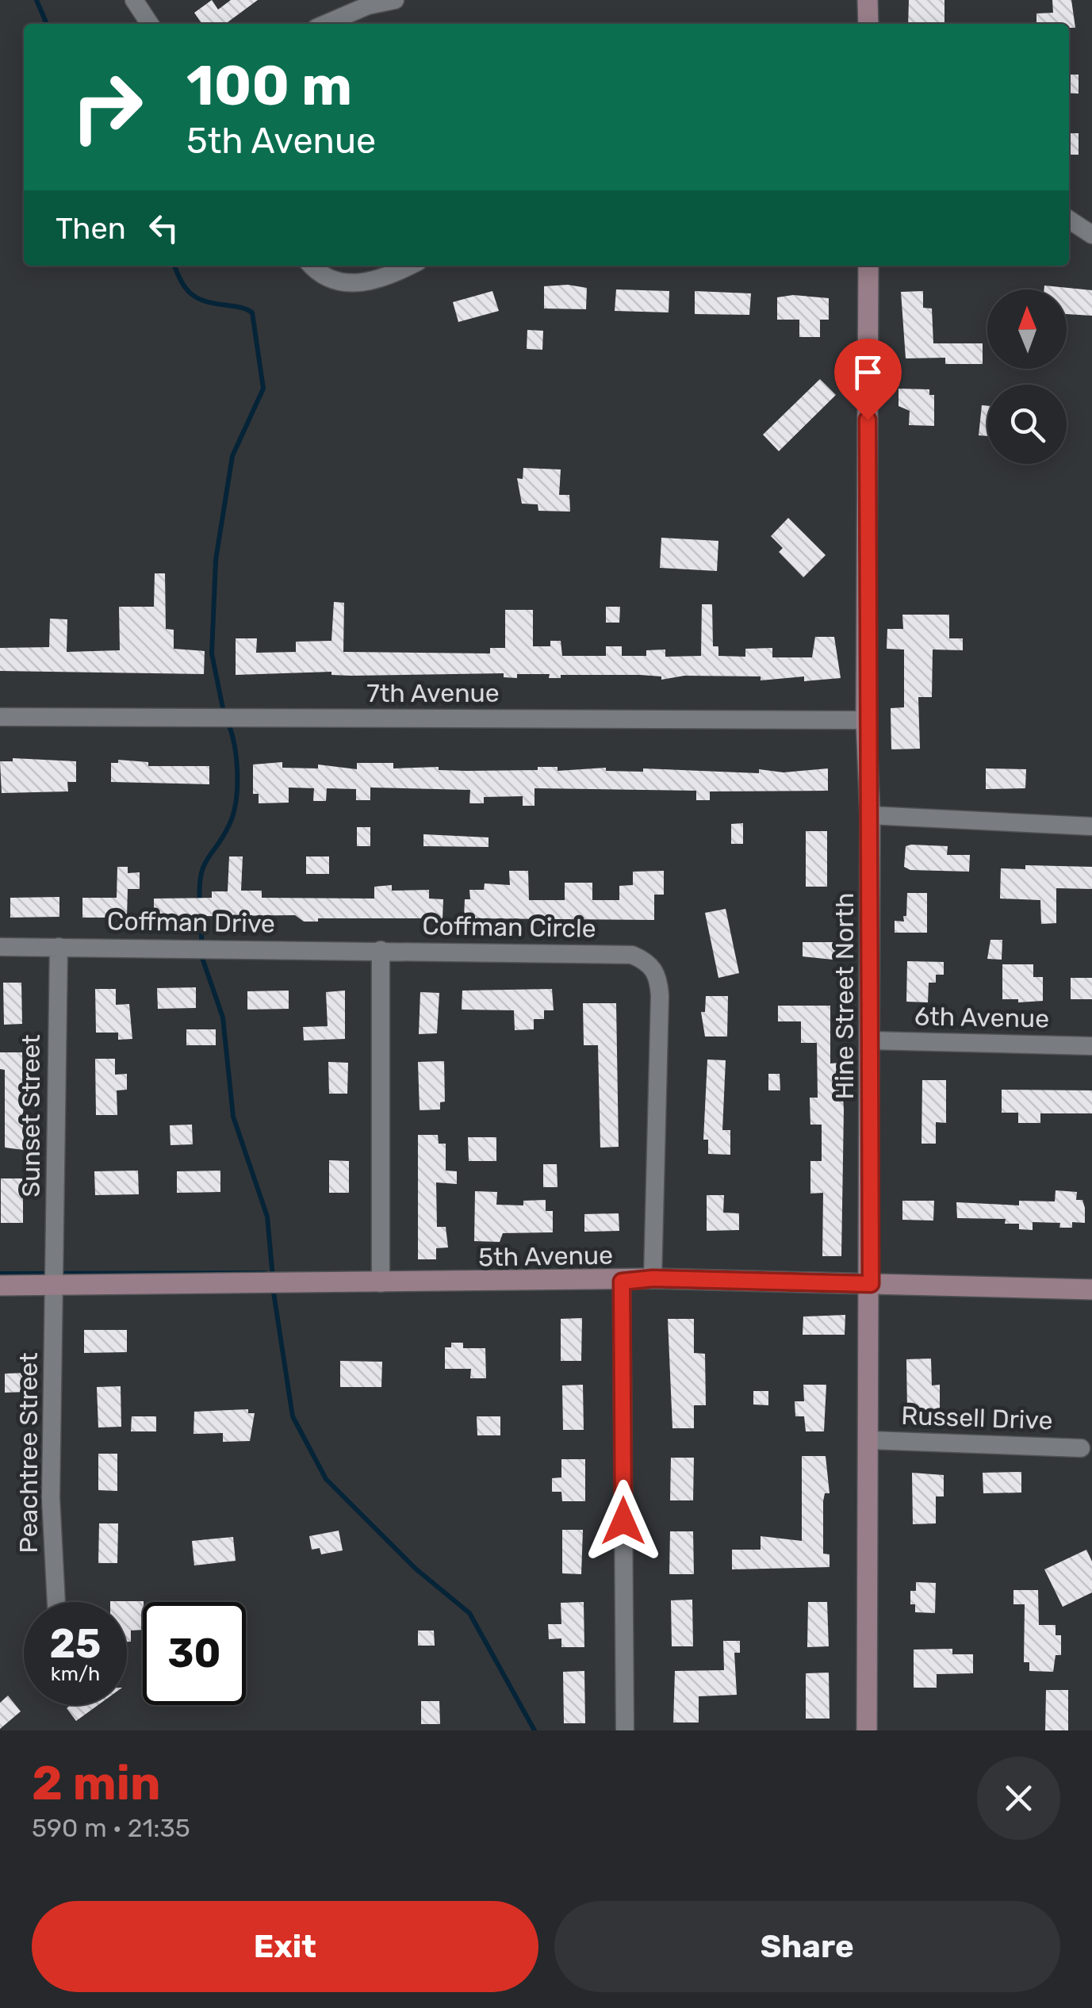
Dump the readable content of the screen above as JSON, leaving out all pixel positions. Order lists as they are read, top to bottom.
{
  "streets": {
    "street": [
      "7th Avenue",
      "Coffman Drive",
      "Coffman Circle",
      "Hine Street North",
      "6th Avenue",
      "Sunset Street",
      "5th Avenue",
      "Russell Drive",
      "Peachtree Street"
    ]
  },
  "crossings": [
    ["7th Avenue", "Hine Street North"],
    ["Coffman Drive", "Coffman Circle"],
    ["Coffman Drive", "Sunset Street"],
    ["Coffman Circle", "5th Avenue"],
    ["Hine Street North", "6th Avenue"],
    ["Hine Street North", "5th Avenue"],
    ["Hine Street North", "Russell Drive"],
    ["Sunset Street", "5th Avenue"],
    ["Sunset Street", "Peachtree Street"],
    ["5th Avenue", "Peachtree Street"]
  ],
  "north": "top",
  "page": {
    "turn": ["100 m", "5th Avenue"],
    "then": "Then",
    "speed": "25 km/h",
    "limit": "30",
    "heading": ["2 min", "590 m · 21:35"],
    "buttons": ["Exit", "Share"]
  }
}
